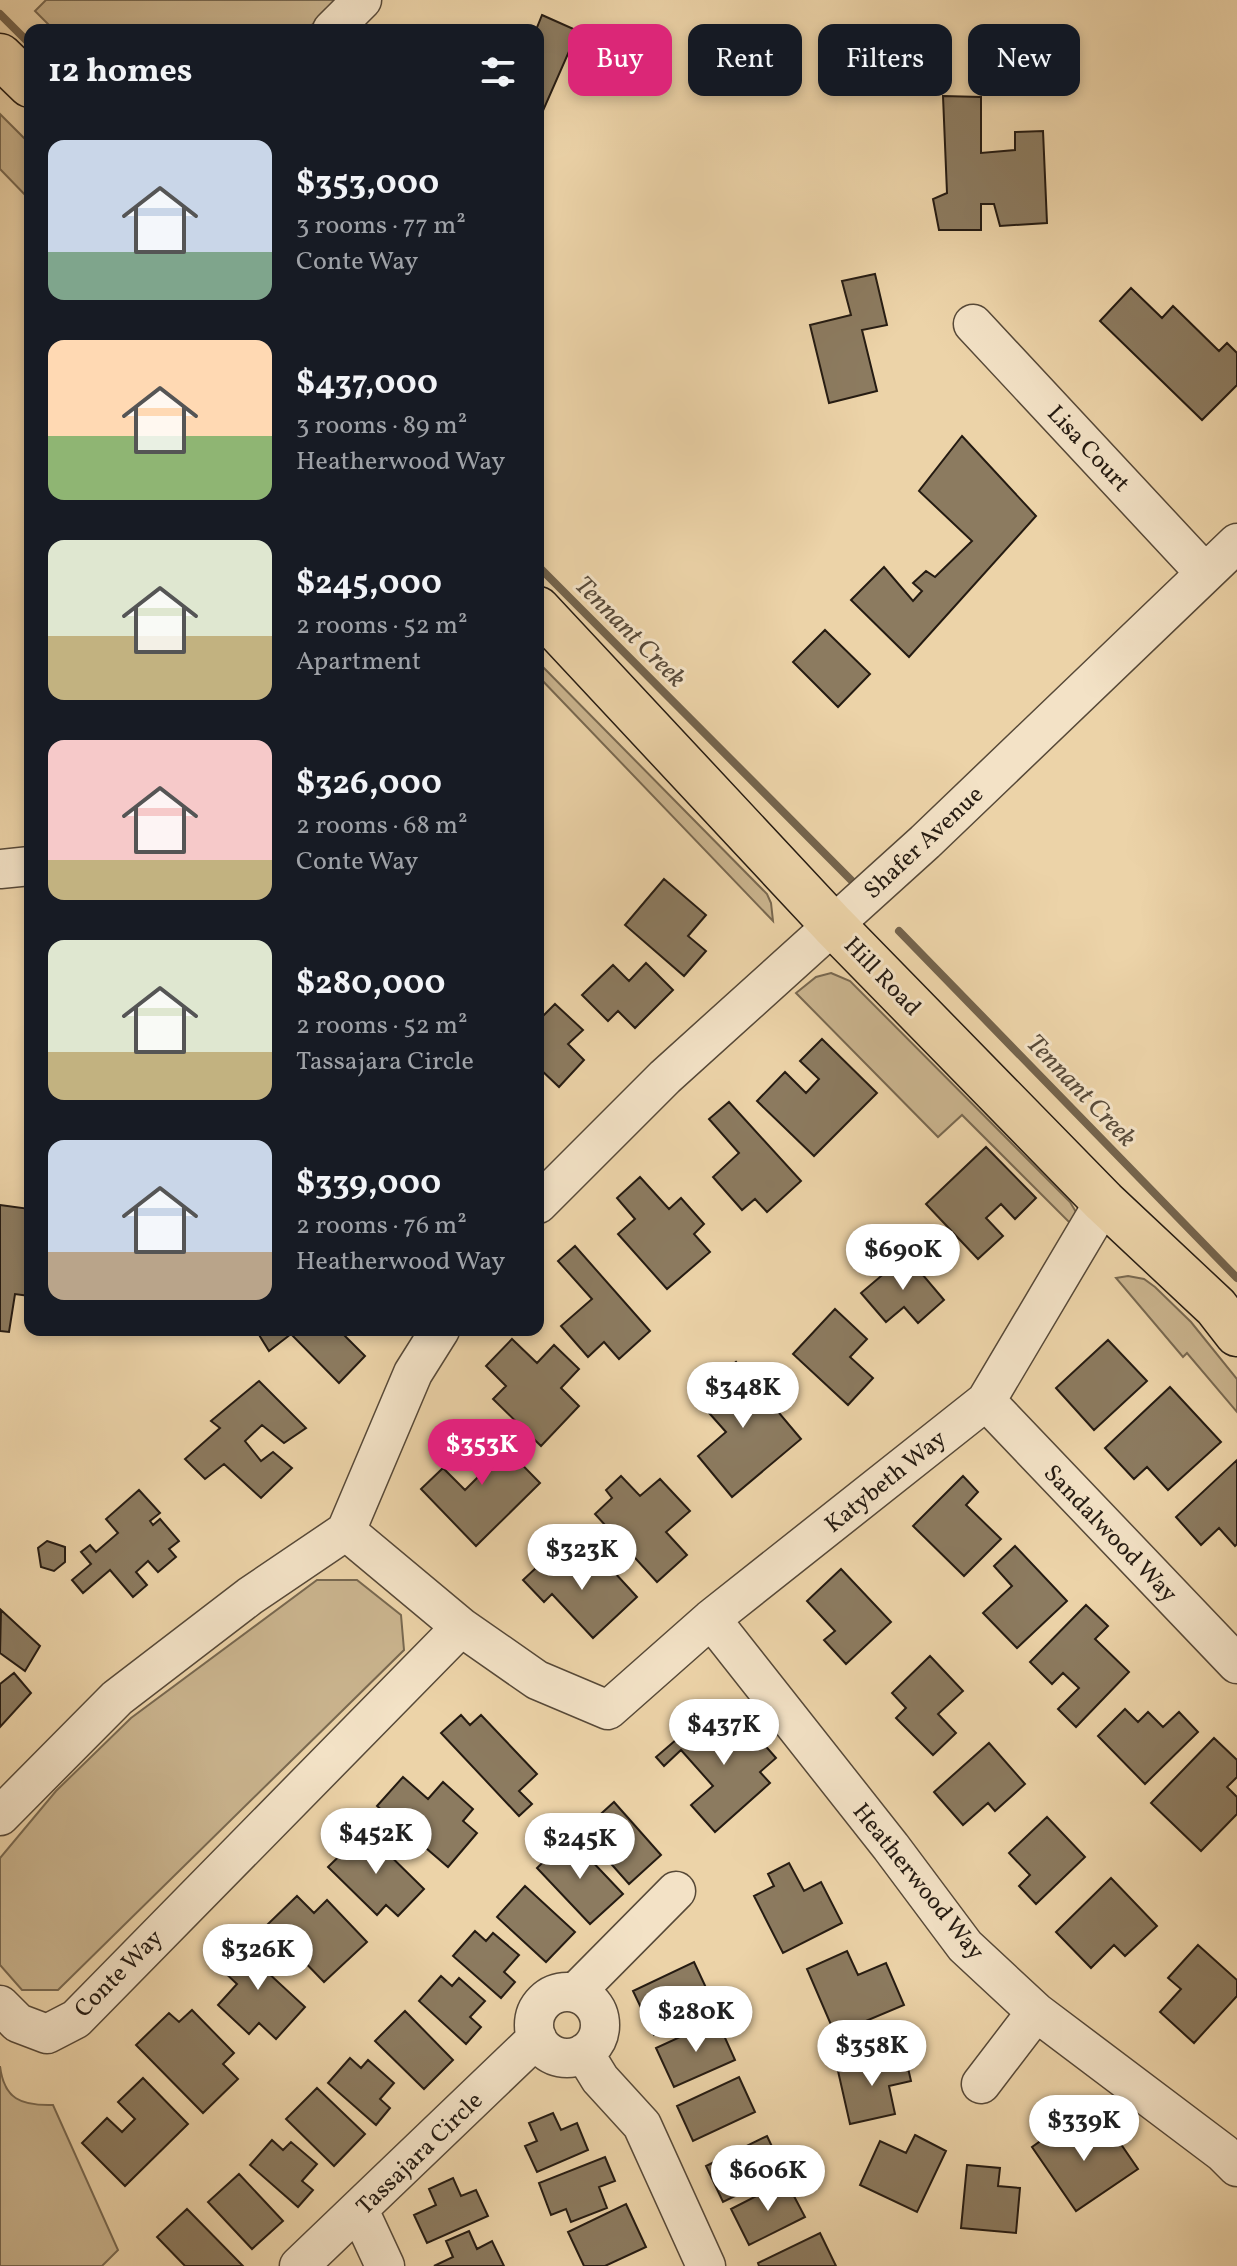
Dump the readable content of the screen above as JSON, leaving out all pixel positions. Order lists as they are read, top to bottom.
{
  "streets": {
    "main road": ["Hill Road"],
    "street": [
      "Lisa Court",
      "Shafer Avenue",
      "Katybeth Way",
      "Sandalwood Way",
      "Heatherwood Way",
      "Conte Way",
      "Tassajara Circle"
    ]
  },
  "crossings": [
    ["Lisa Court", "Shafer Avenue"],
    ["Shafer Avenue", "Hill Road"],
    ["Hill Road", "Katybeth Way"],
    ["Katybeth Way", "Sandalwood Way"],
    ["Katybeth Way", "Heatherwood Way"],
    ["Katybeth Way", "Conte Way"]
  ],
  "water": ["Tennant Creek"],
  "page": {
    "chip": [
      "Buy",
      "Rent",
      "Filters",
      "New"
    ],
    "heading": "12 homes",
    "list": [
      {
        "name": "$353,000",
        "note": "3 rooms · 77 m² · Conte Way"
      },
      {
        "name": "$437,000",
        "note": "3 rooms · 89 m² · Heatherwood Way"
      },
      {
        "name": "$245,000",
        "note": "2 rooms · 52 m² · Apartment"
      },
      {
        "name": "$326,000",
        "note": "2 rooms · 68 m² · Conte Way"
      },
      {
        "name": "$280,000",
        "note": "2 rooms · 52 m² · Tassajara Circle"
      },
      {
        "name": "$339,000",
        "note": "2 rooms · 76 m² · Heatherwood Way"
      }
    ],
    "price": [
      "$690K",
      "$348K",
      "$353K",
      "$323K",
      "$437K",
      "$452K",
      "$245K",
      "$326K",
      "$280K",
      "$358K",
      "$339K",
      "$606K"
    ]
  }
}
